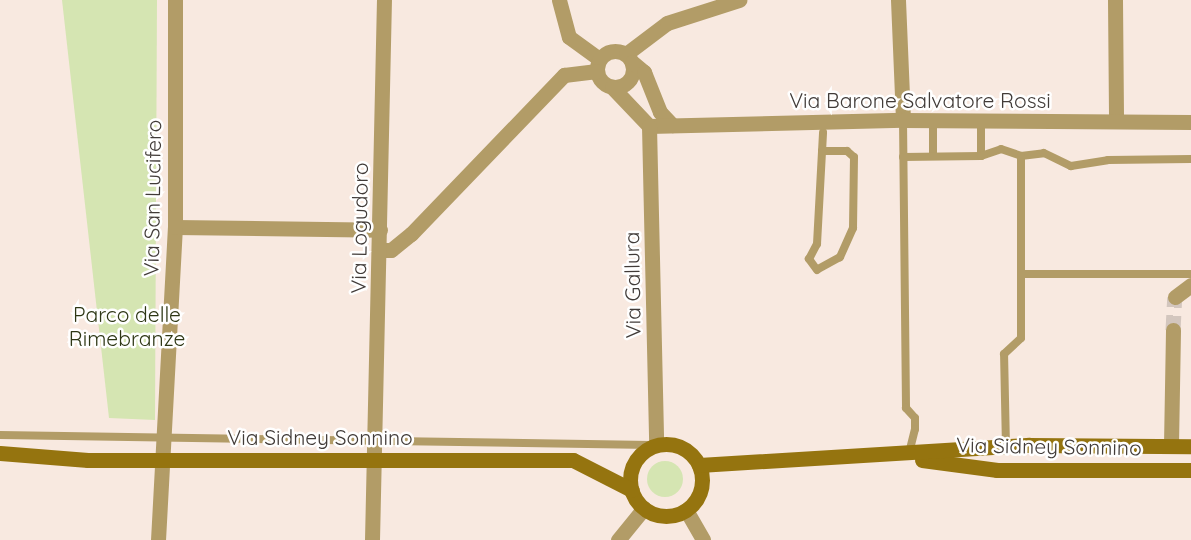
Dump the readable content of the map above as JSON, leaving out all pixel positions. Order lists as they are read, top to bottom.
{
  "streets": {
    "main road": ["Via Sidney Sonnino"],
    "street": [
      "Via Barone Salvatore Rossi",
      "Via San Lucifero",
      "Via Logudoro",
      "Via Gallura"
    ]
  },
  "crossings": [
    ["Via Barone Salvatore Rossi", "Via Gallura"],
    ["Via San Lucifero", "Via Sidney Sonnino"],
    ["Via Logudoro", "Via Sidney Sonnino"],
    ["Via Gallura", "Via Sidney Sonnino"]
  ],
  "parks": ["Parco delle Rimebranze"]
}
